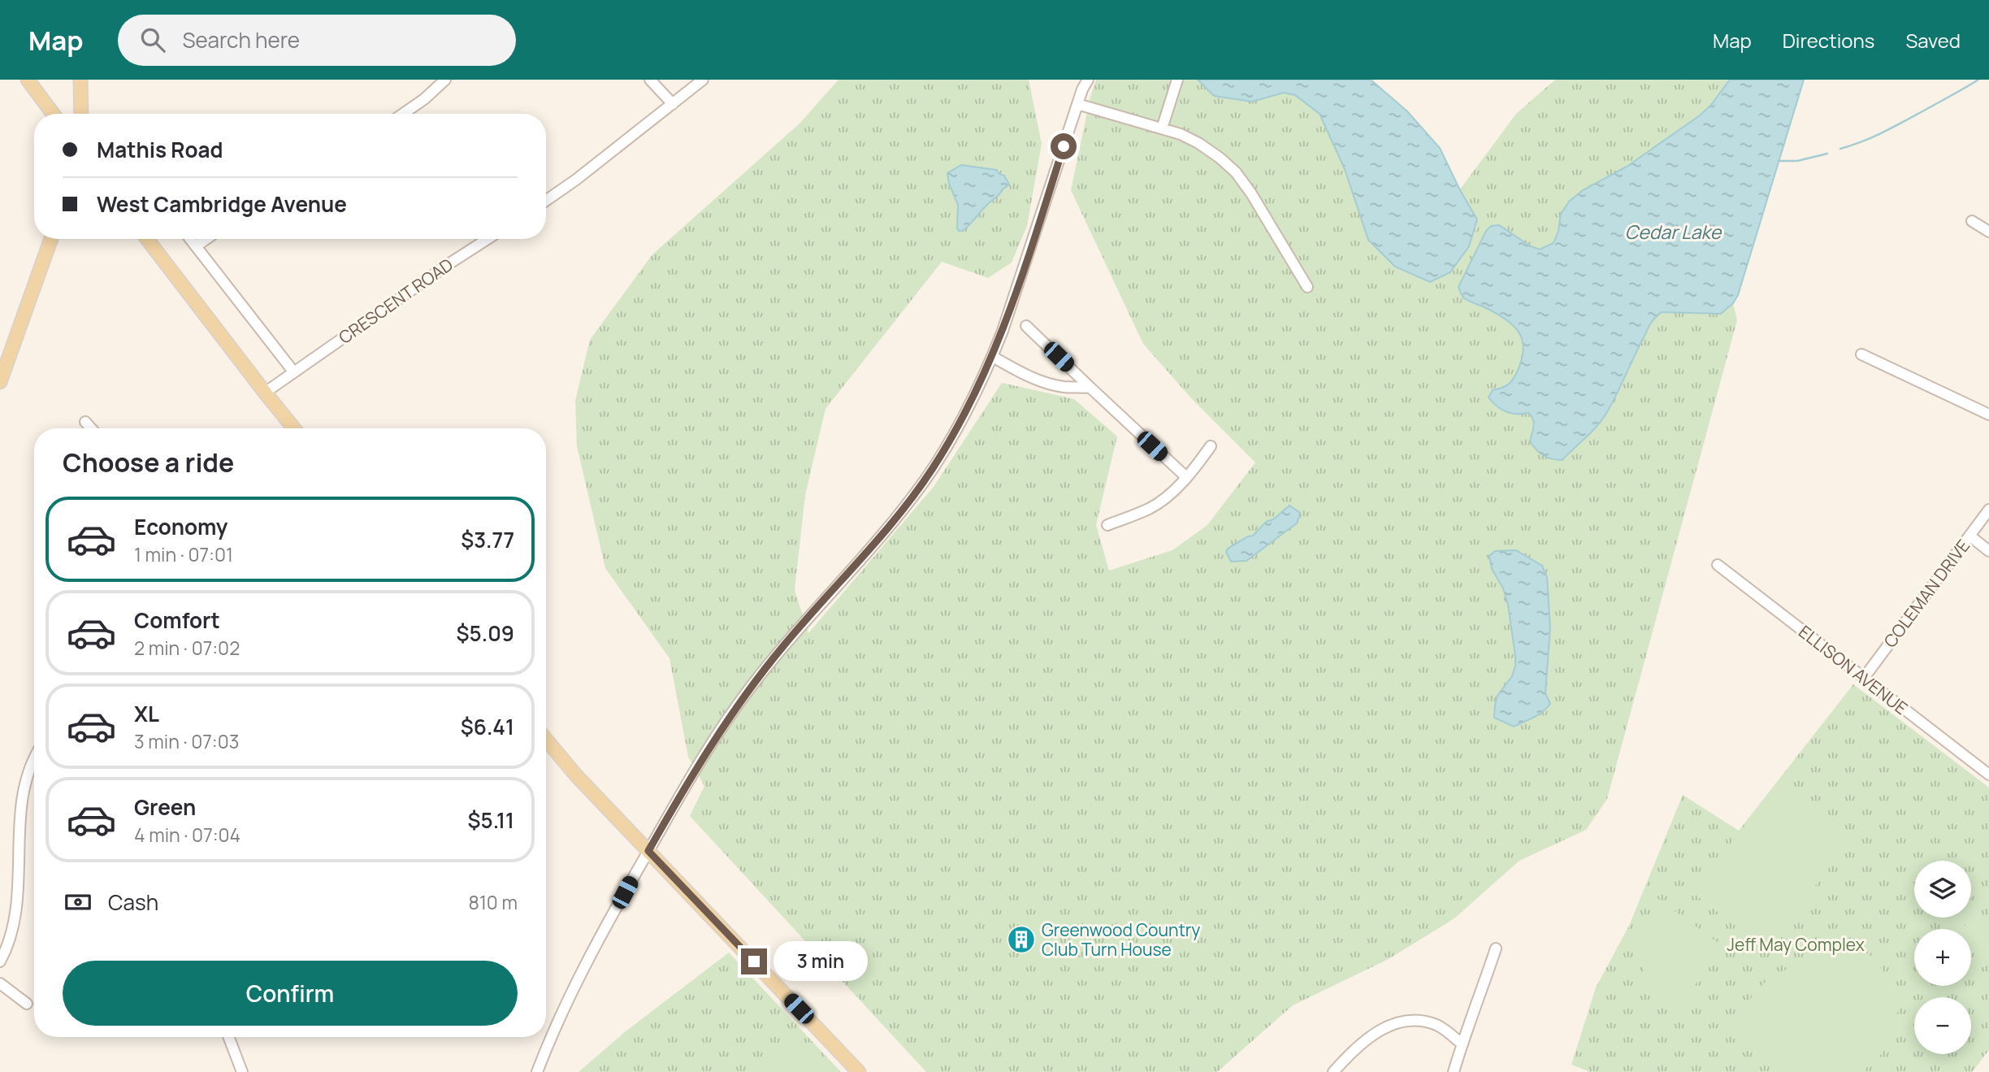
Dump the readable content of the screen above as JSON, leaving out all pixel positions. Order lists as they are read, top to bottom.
{
  "streets": {
    "street": ["CRESCENT ROAD", "COLEMAN DRIVE", "ELLISON AVENUE"]
  },
  "crossings": [
    ["COLEMAN DRIVE", "ELLISON AVENUE"]
  ],
  "water": ["Cedar Lake"],
  "parks": ["Jeff May Complex"],
  "places": {
    "building": ["Greenwood Country Club Turn House"]
  },
  "page": {
    "header": "Map",
    "search": "Search here",
    "nav": ["Map", "Directions", "Saved"],
    "banner": ["Mathis Road", "West Cambridge Avenue"],
    "heading": "Choose a ride",
    "list": [
      {
        "name": "Economy",
        "note": "1 min · 07:01",
        "value": "$3.77"
      },
      {
        "name": "Comfort",
        "note": "2 min · 07:02",
        "value": "$5.09"
      },
      {
        "name": "XL",
        "note": "3 min · 07:03",
        "value": "$6.41"
      },
      {
        "name": "Green",
        "note": "4 min · 07:04",
        "value": "$5.11"
      }
    ],
    "map_buttons": ["+", "−"],
    "pay": ["Cash", "810 m"],
    "bubble": "3 min",
    "buttons": "Confirm"
  }
}
